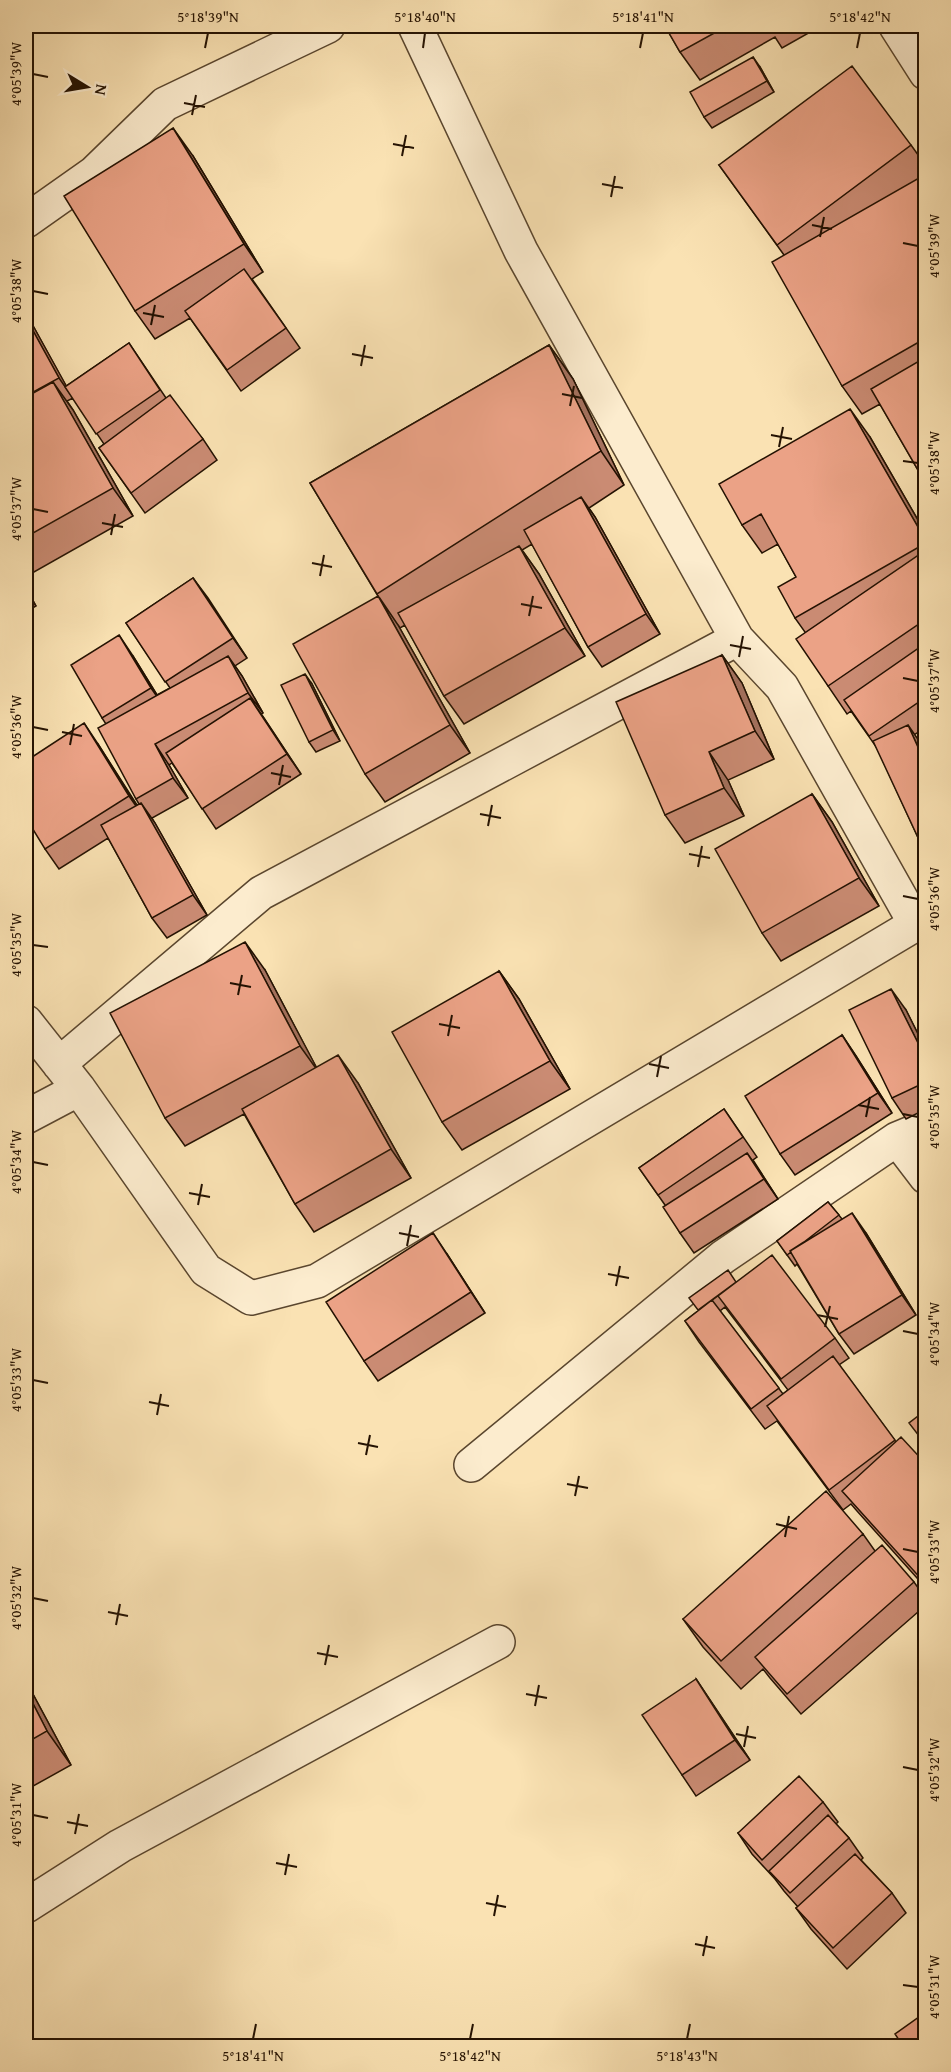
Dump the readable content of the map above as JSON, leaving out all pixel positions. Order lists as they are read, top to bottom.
{
  "north": "right",
  "coordinates": [
    "5°18'39\"N",
    "5°18'40\"N",
    "5°18'41\"N",
    "5°18'42\"N",
    "4°05'39\"W",
    "4°05'38\"W",
    "4°05'37\"W",
    "4°05'36\"W",
    "4°05'35\"W",
    "4°05'34\"W",
    "4°05'33\"W",
    "4°05'32\"W",
    "4°05'31\"W",
    "5°18'43\"N"
  ]
}
